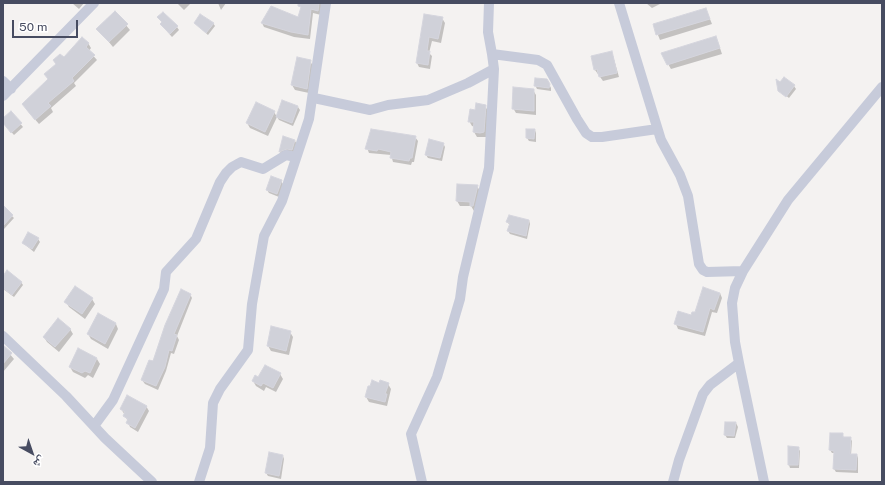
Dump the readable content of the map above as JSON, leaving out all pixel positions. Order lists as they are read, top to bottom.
{
  "scale_bar": "50 m",
  "north": "bottom right"
}
